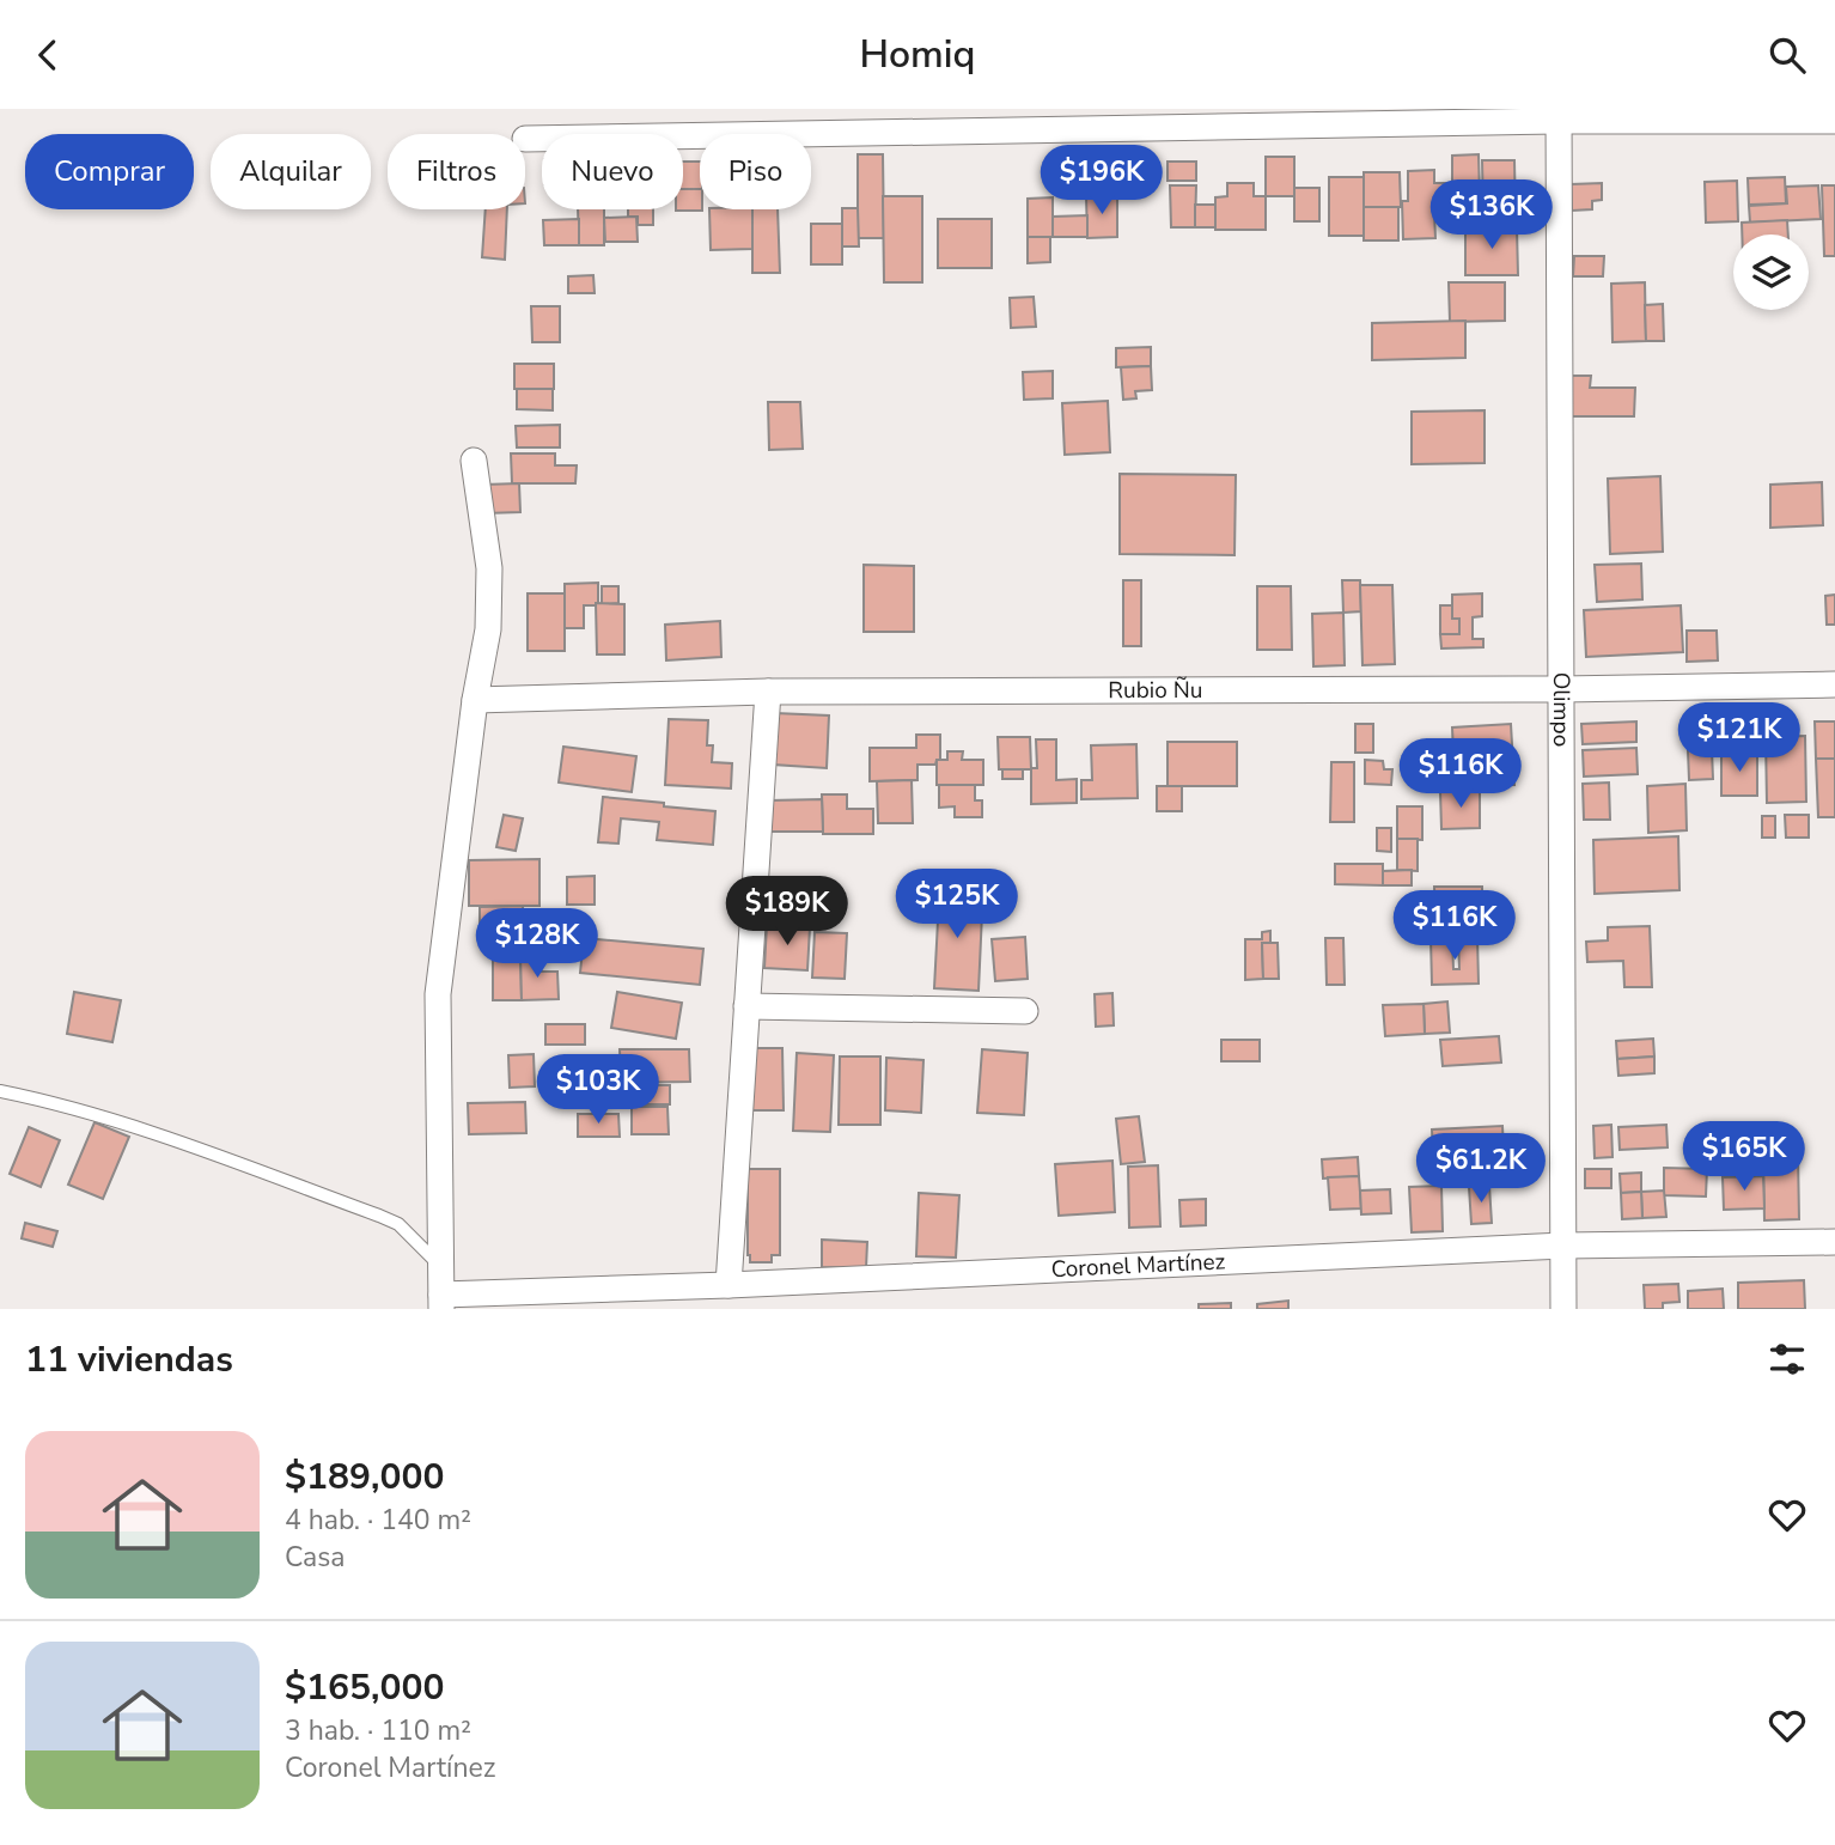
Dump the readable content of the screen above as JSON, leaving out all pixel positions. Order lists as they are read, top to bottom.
{
  "streets": {
    "street": ["Rubio Ñu", "Olimpo", "Coronel Martínez"]
  },
  "crossings": [
    ["Rubio Ñu", "Olimpo"],
    ["Olimpo", "Coronel Martínez"]
  ],
  "page": {
    "header": "Homiq",
    "chip": [
      "Comprar",
      "Alquilar",
      "Filtros",
      "Nuevo",
      "Piso"
    ],
    "price": [
      "$196K",
      "$136K",
      "$121K",
      "$116K",
      "$125K",
      "$189K",
      "$116K",
      "$128K",
      "$103K",
      "$165K",
      "$61.2K"
    ],
    "heading": "11 viviendas",
    "list": [
      {
        "name": "$189,000",
        "note": "4 hab. · 140 m² · Casa"
      },
      {
        "name": "$165,000",
        "note": "3 hab. · 110 m² · Coronel Martínez"
      }
    ]
  }
}
